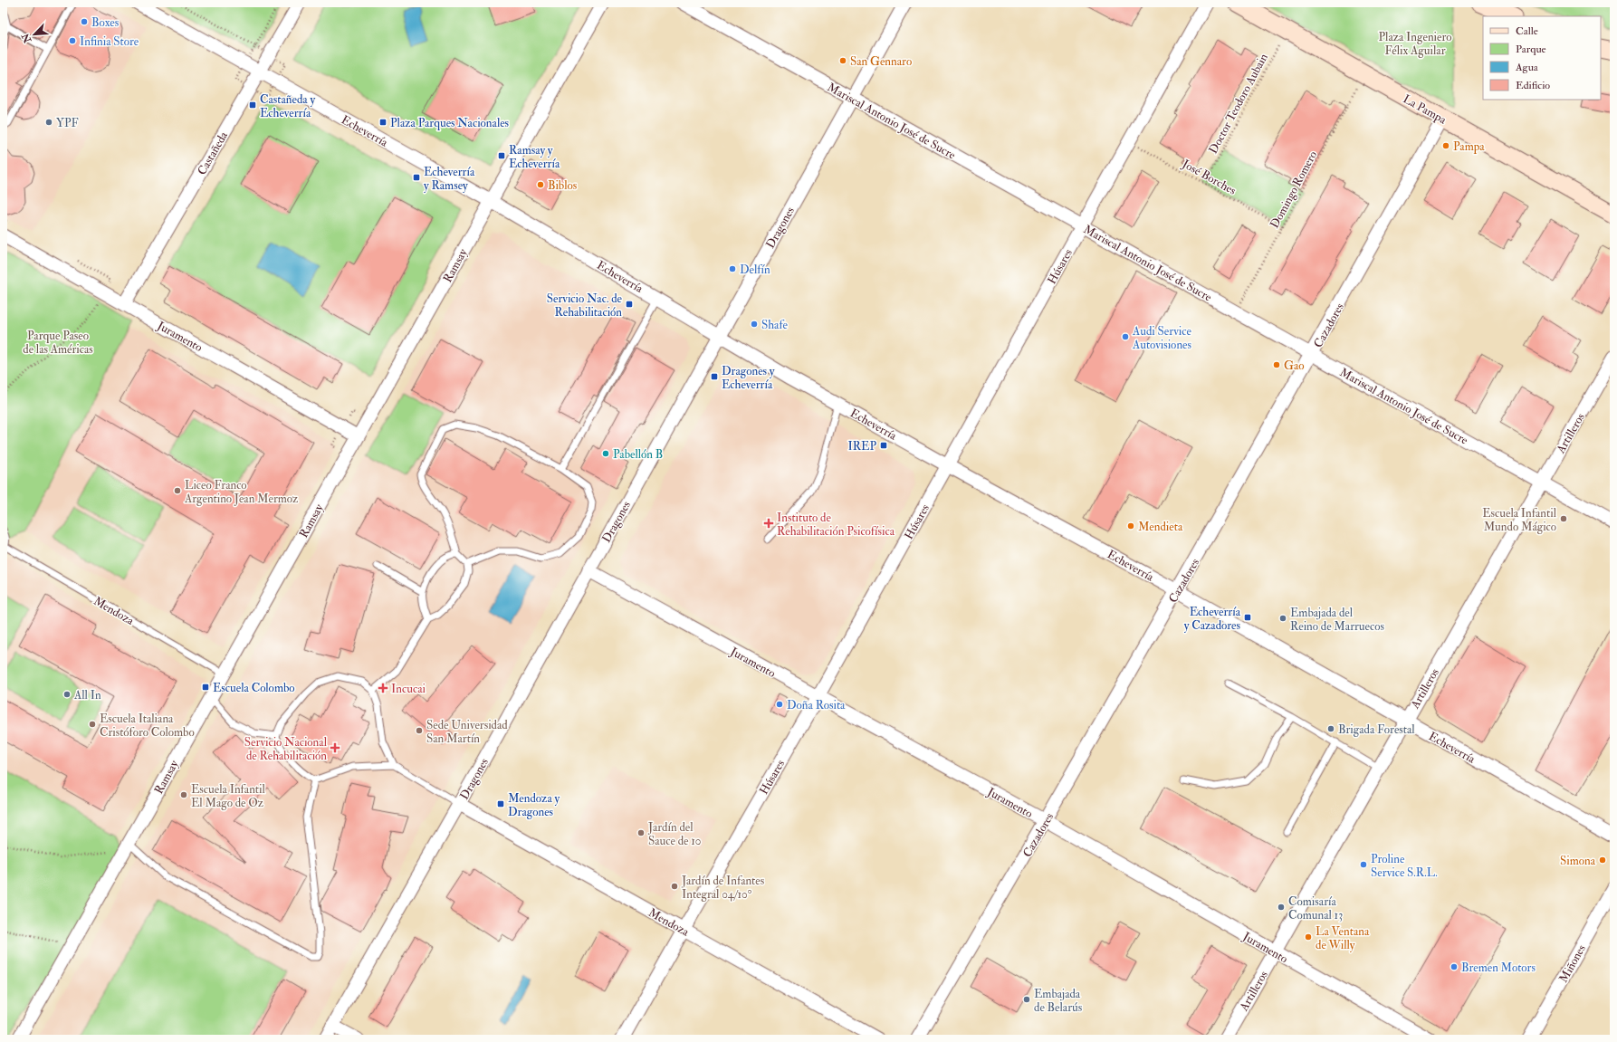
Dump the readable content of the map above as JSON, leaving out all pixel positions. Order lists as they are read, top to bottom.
{
  "streets": {
    "street": [
      "La Pampa",
      "Mariscal Antonio José de Sucre",
      "Echeverría",
      "Castañeda",
      "Dragones",
      "Ramsay",
      "Húsares",
      "Cazadores",
      "Juramento",
      "Artilleros",
      "Mendoza",
      "Miñones"
    ],
    "path": ["Doctor Teodoro Aubain", "José Borches", "Domingo Romero"]
  },
  "crossings": [
    ["Doctor Teodoro Aubain", "La Pampa"],
    ["Doctor Teodoro Aubain", "José Borches"],
    ["La Pampa", "Domingo Romero"],
    ["La Pampa", "Cazadores"],
    ["Mariscal Antonio José de Sucre", "Domingo Romero"],
    ["Mariscal Antonio José de Sucre", "Dragones"],
    ["Mariscal Antonio José de Sucre", "Húsares"],
    ["Mariscal Antonio José de Sucre", "Cazadores"],
    ["Mariscal Antonio José de Sucre", "Artilleros"],
    ["Echeverría", "Castañeda"],
    ["Echeverría", "Dragones"],
    ["Echeverría", "Ramsay"],
    ["Echeverría", "Húsares"],
    ["Echeverría", "Cazadores"],
    ["Echeverría", "Artilleros"],
    ["Castañeda", "Juramento"],
    ["José Borches", "Domingo Romero"],
    ["José Borches", "Húsares"],
    ["Dragones", "Juramento"],
    ["Dragones", "Mendoza"],
    ["Ramsay", "Juramento"],
    ["Ramsay", "Mendoza"],
    ["Húsares", "Juramento"],
    ["Húsares", "Mendoza"],
    ["Cazadores", "Juramento"],
    ["Juramento", "Artilleros"]
  ],
  "parks": ["Plaza Ingeniero Félix Aguilar", "Parque Paseo de las Américas"],
  "places": {
    "other": [
      "Boxes",
      "Infinia Store",
      "San Gennaro",
      "YPF",
      "Pampa",
      "Biblos",
      "Delfín",
      "Shafe",
      "Audi Service Autovisiones",
      "Gao",
      "Pabellón B",
      "Liceo Franco Argentino Jean Mermoz",
      "Escuela Infantil Mundo Mágico",
      "Mendieta",
      "Embajada del Reino de Marruecos",
      "All In",
      "Doña Rosita",
      "Escuela Italiana Cristóforo Colombo",
      "Brigada Forestal",
      "Sede Universidad San Martín",
      "Escuela Infantil El Mago de Oz",
      "Jardín del Sauce de 10",
      "Simona",
      "Proline Service S.R.L.",
      "Jardín de Infantes Integral 04/10°",
      "Comisaría Comunal 13",
      "La Ventana de Willy",
      "Bremen Motors",
      "Embajada de Belarús"
    ],
    "transit": [
      "Castañeda y Echeverría",
      "Plaza Parques Nacionales",
      "Ramsay y Echeverría",
      "Echeverría y Ramsey",
      "Servicio Nac. de Rehabilitación",
      "Dragones y Echeverría",
      "IREP",
      "Echeverría y Cazadores",
      "Escuela Colombo",
      "Mendoza y Dragones"
    ],
    "health": ["Instituto de Rehabilitación Psicofísica", "Incucai", "Servicio Nacional de Rehabilitación"]
  },
  "legend": [
    "Calle",
    "Parque",
    "Agua",
    "Edificio"
  ],
  "north": "bottom left"
}
